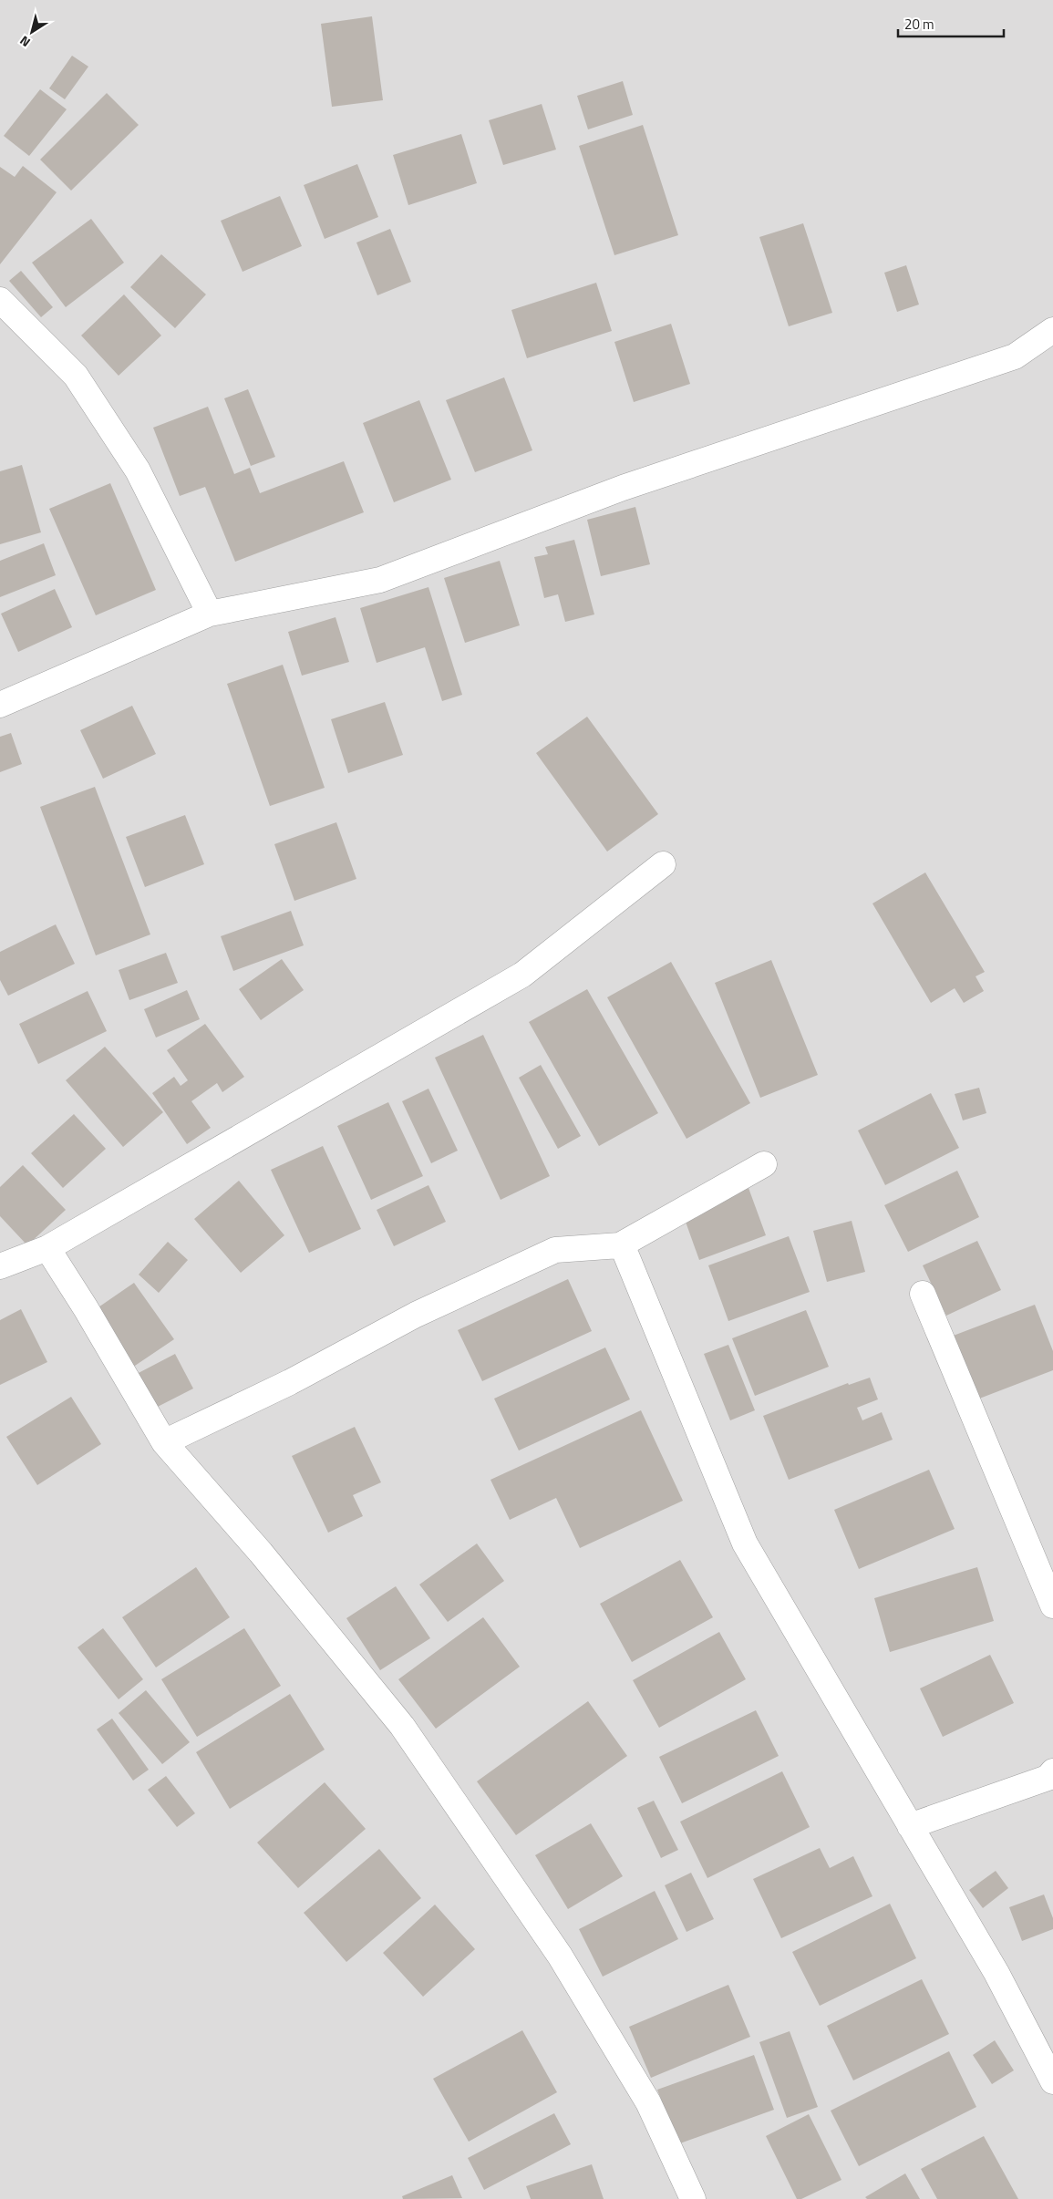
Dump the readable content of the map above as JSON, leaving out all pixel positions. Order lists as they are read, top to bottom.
{
  "scale_bar": "20 m",
  "north": "bottom left"
}
